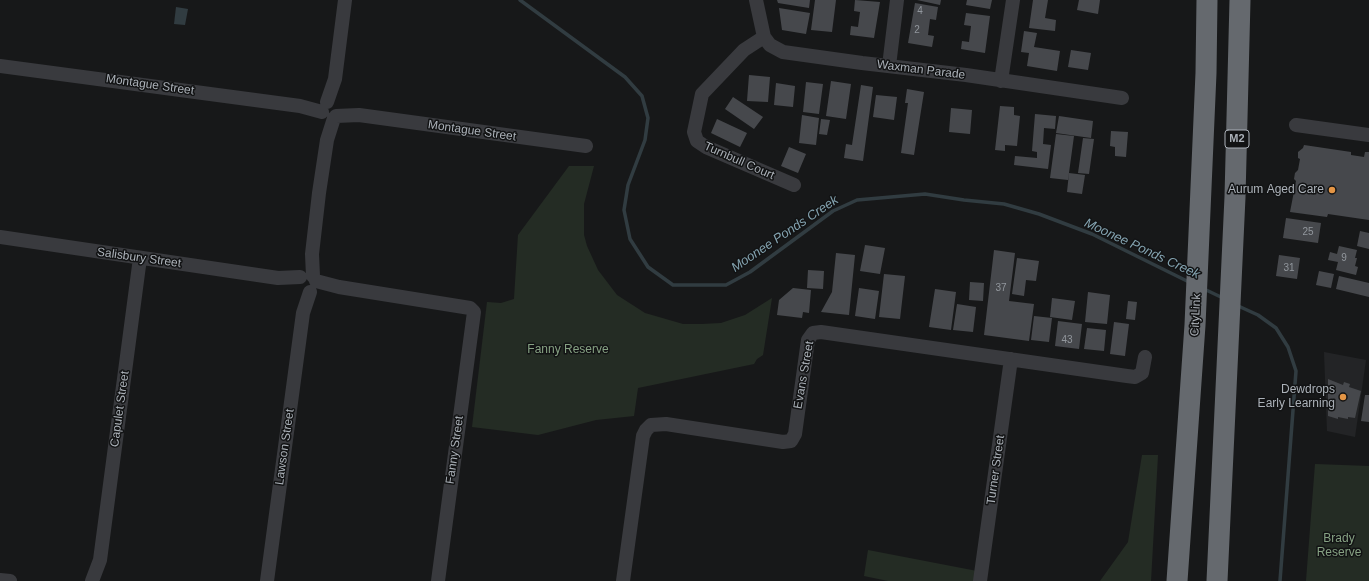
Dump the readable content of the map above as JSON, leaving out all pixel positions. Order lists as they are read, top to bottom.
{
  "streets": {
    "highway": ["M2", "CityLink"],
    "street": [
      "Waxman Parade",
      "Montague Street",
      "Turnbull Court",
      "Salisbury Street",
      "Evans Street",
      "Capulet Street",
      "Lawson Street",
      "Fanny Street",
      "Turner Street"
    ]
  },
  "crossings": [
    ["Waxman Parade", "Turnbull Court"],
    ["Montague Street", "Lawson Street"],
    ["Salisbury Street", "Capulet Street"],
    ["Salisbury Street", "Lawson Street"],
    ["Salisbury Street", "Fanny Street"],
    ["Evans Street", "Turner Street"]
  ],
  "water": ["Moonee Ponds Creek"],
  "parks": ["Fanny Reserve", "Brady Reserve"],
  "places": ["Aurum Aged Care", "Dewdrops Early Learning"],
  "house_numbers": [
    "4",
    "2",
    "25",
    "9",
    "31",
    "37",
    "43"
  ]
}
